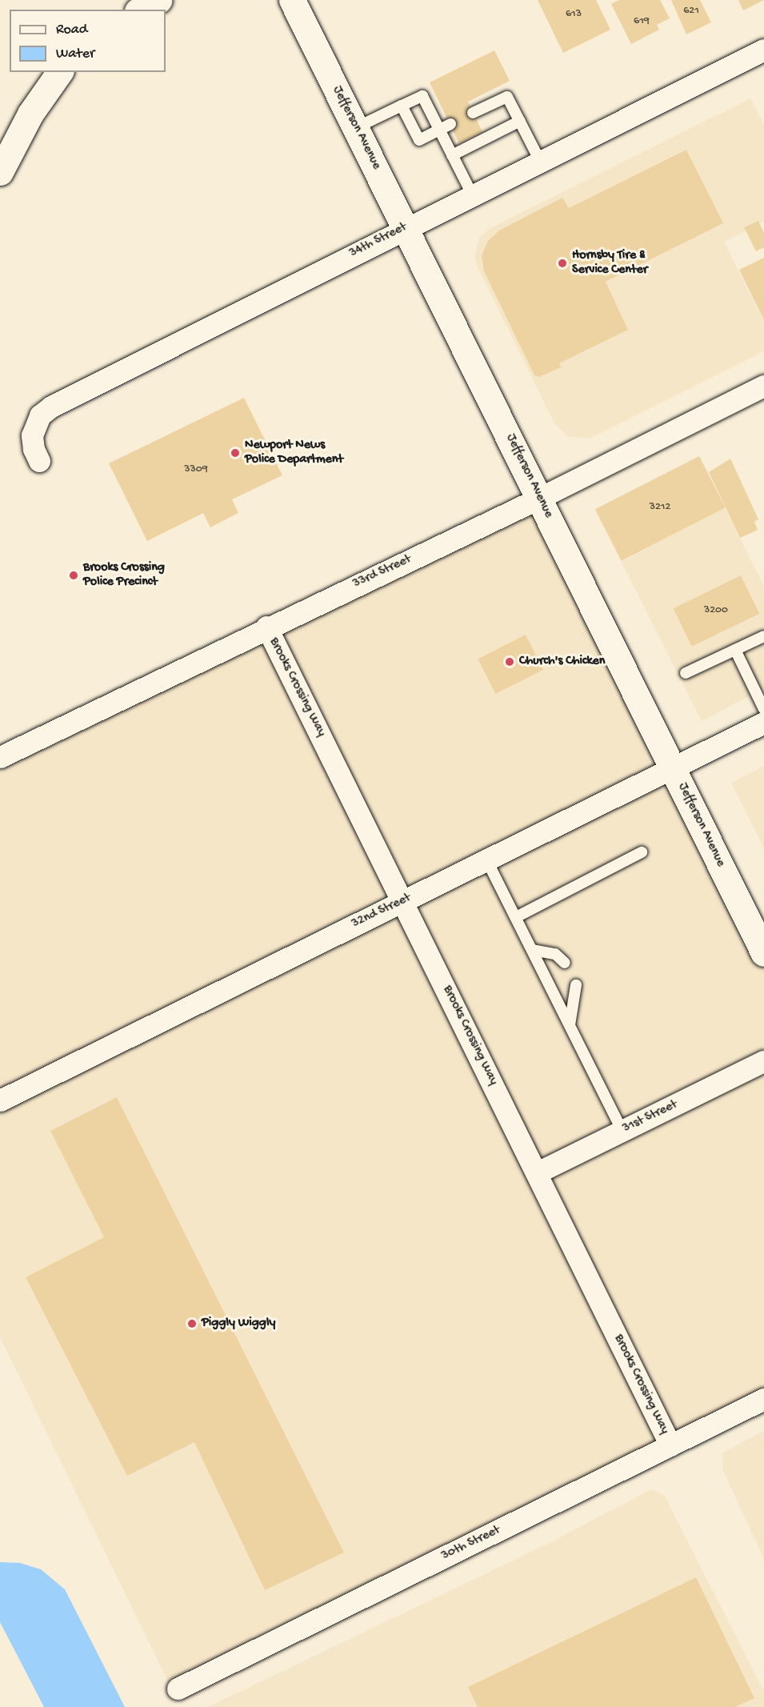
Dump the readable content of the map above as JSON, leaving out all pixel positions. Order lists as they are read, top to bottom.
{
  "streets": {
    "main road": ["Jefferson Avenue"],
    "street": [
      "34th Street",
      "33rd Street",
      "Brooks Crossing Way",
      "32nd Street",
      "31st Street",
      "30th Street"
    ]
  },
  "crossings": [
    ["Jefferson Avenue", "34th Street"],
    ["Jefferson Avenue", "33rd Street"],
    ["Jefferson Avenue", "32nd Street"],
    ["33rd Street", "Brooks Crossing Way"],
    ["Brooks Crossing Way", "32nd Street"],
    ["Brooks Crossing Way", "31st Street"],
    ["Brooks Crossing Way", "30th Street"]
  ],
  "places": [
    "Hornsby Tire & Service Center",
    "Newport News Police Department",
    "Brooks Crossing Police Precinct",
    "Church's Chicken",
    "Piggly Wiggly"
  ],
  "house_numbers": [
    "621",
    "613",
    "619",
    "3309",
    "3212",
    "3200"
  ],
  "legend": ["Road", "Water"]
}
